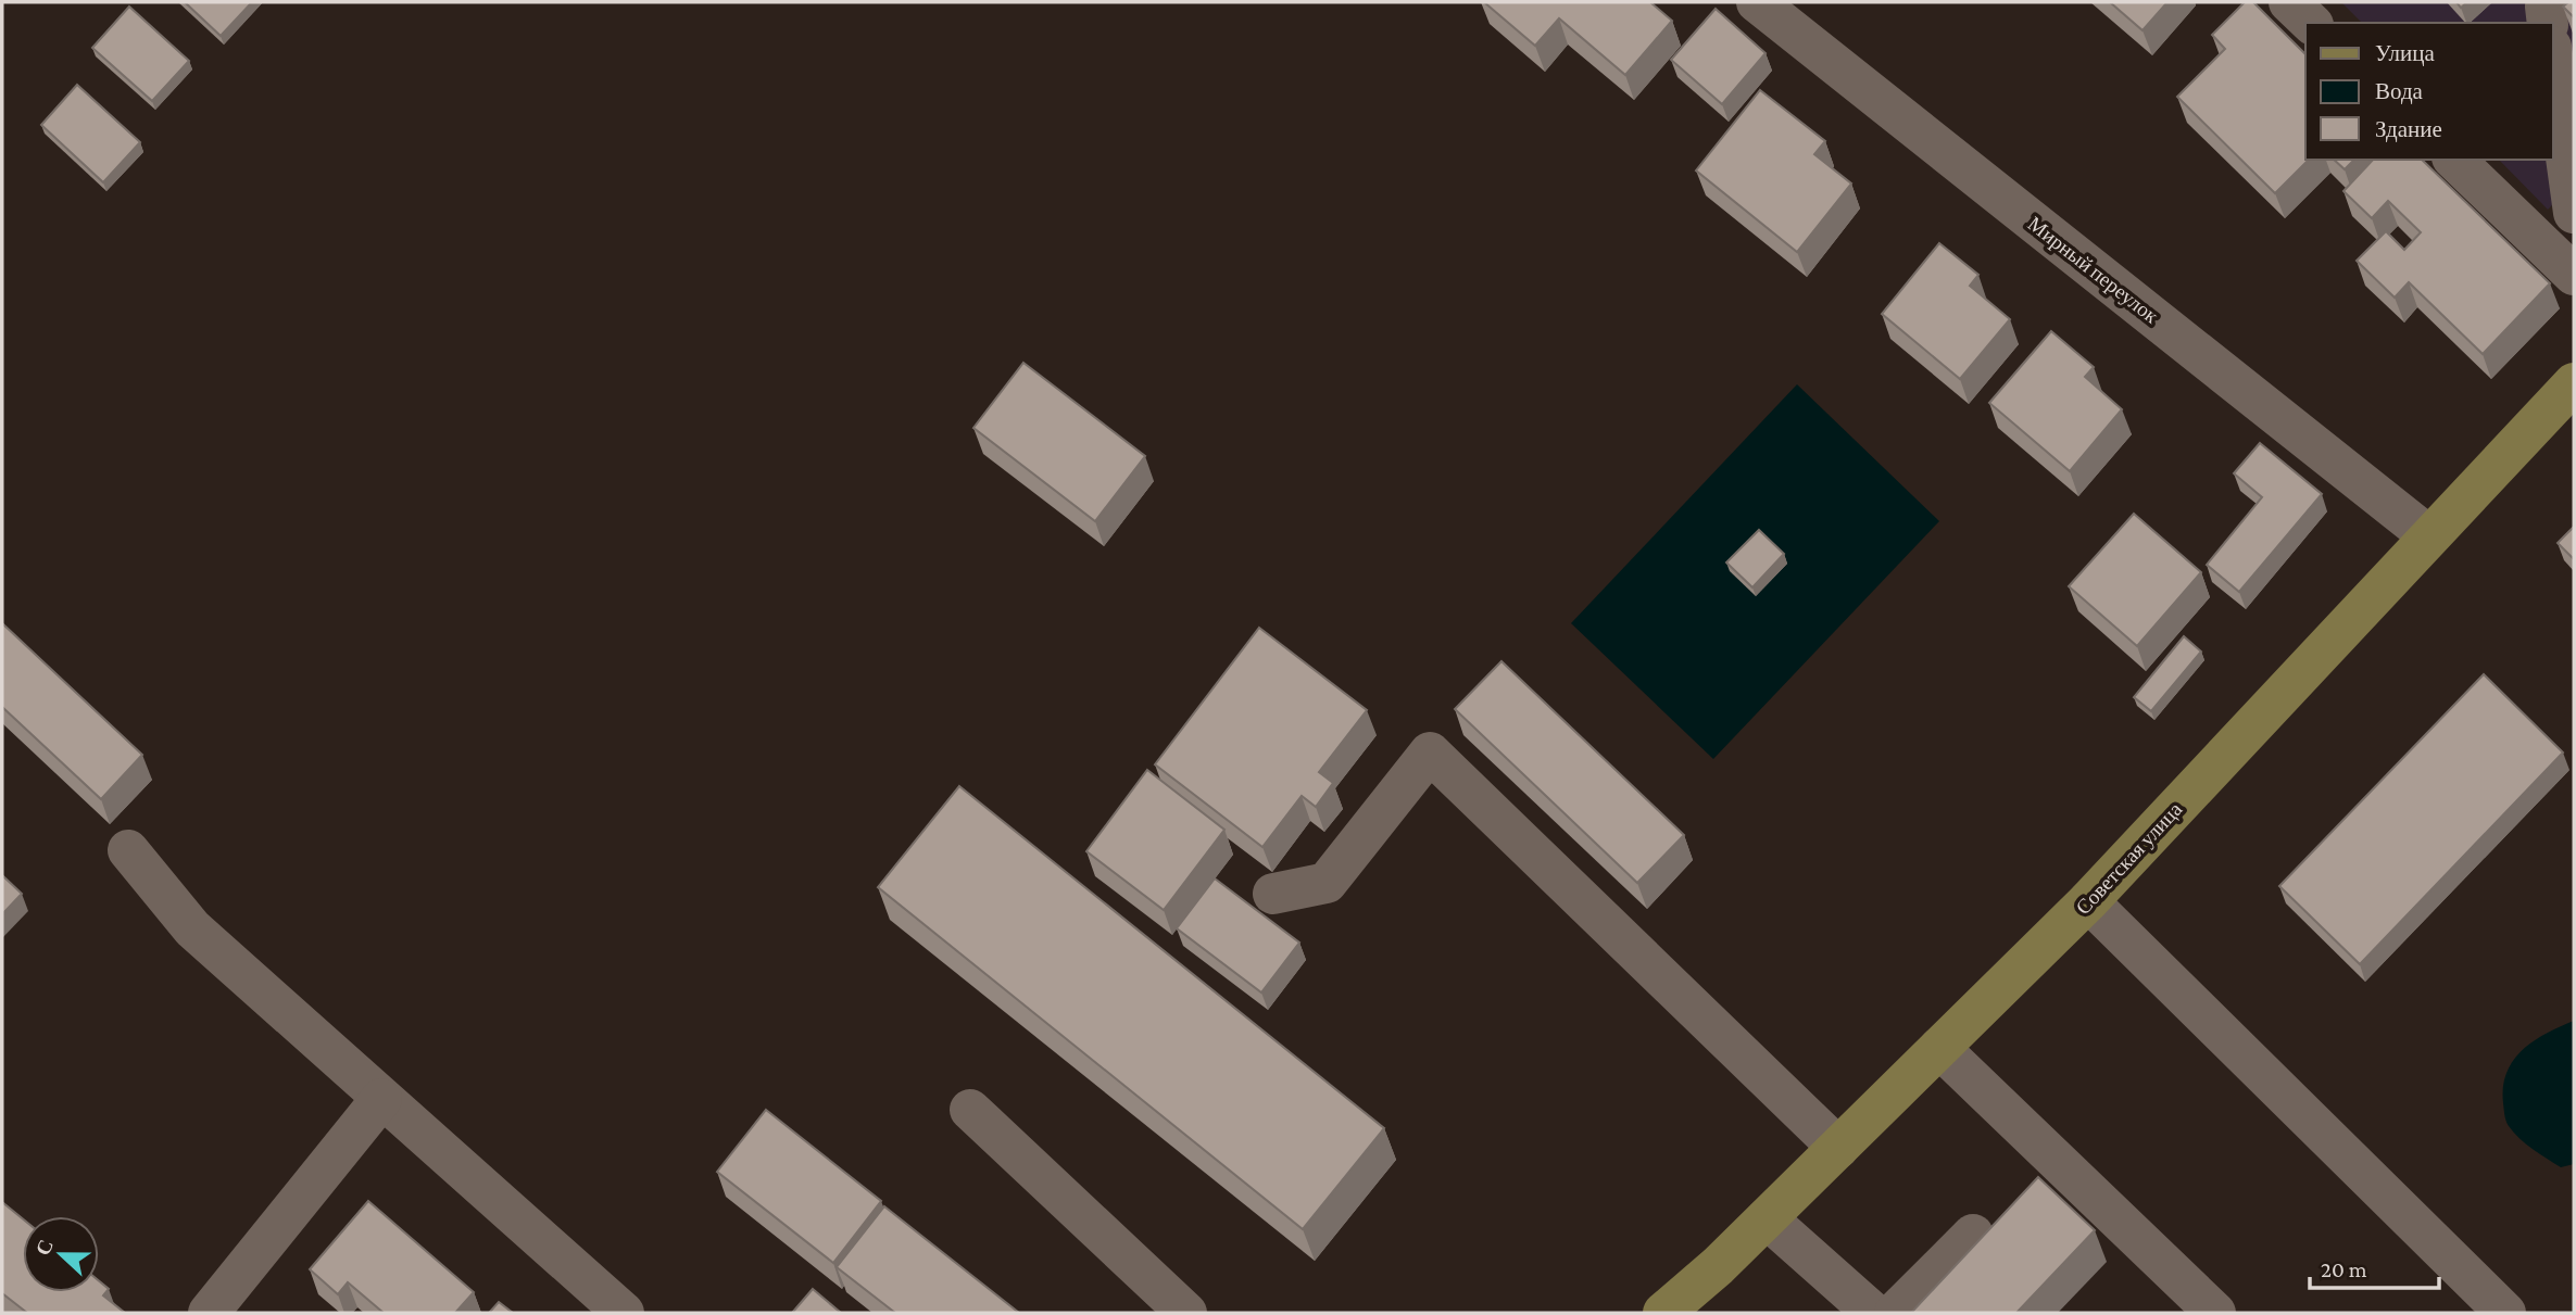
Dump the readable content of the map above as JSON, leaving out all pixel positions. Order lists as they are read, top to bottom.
{
  "streets": {
    "main road": ["Советская улица"],
    "street": ["Мирный переулок"]
  },
  "crossings": [
    ["Мирный переулок", "Советская улица"]
  ],
  "legend": ["Улица", "Вода", "Здание"],
  "scale_bar": "20 m",
  "north": "left"
}
